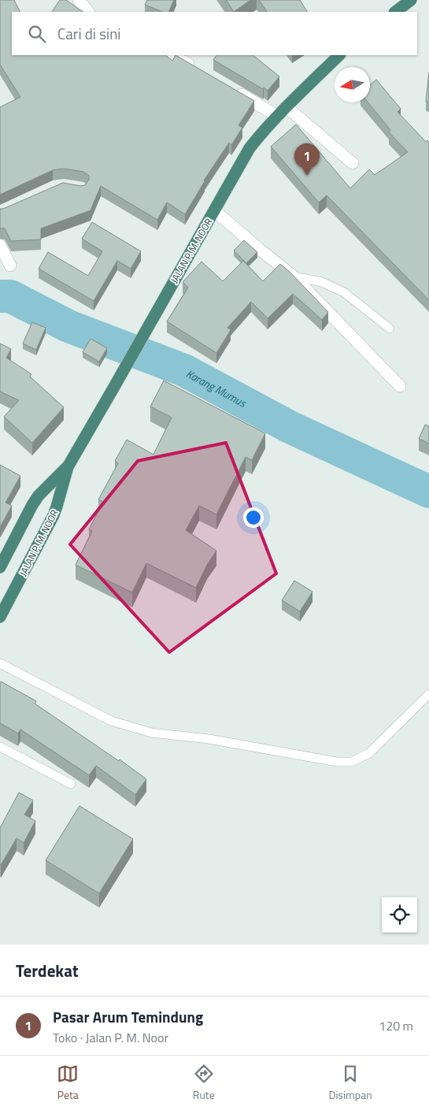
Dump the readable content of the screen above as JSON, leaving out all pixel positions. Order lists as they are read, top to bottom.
{
  "streets": {
    "highway": ["JALAN P. M. NOOR"]
  },
  "water": ["Karang Mumus"],
  "north": "left",
  "page": {
    "search": "Cari di sini",
    "pins": "1",
    "heading": "Terdekat",
    "list": [
      {
        "mark": "1",
        "name": "Pasar Arum Temindung",
        "note": "Toko · Jalan P. M. Noor",
        "value": "120 m"
      }
    ],
    "nav": ["Peta", "Rute", "Disimpan"]
  }
}
